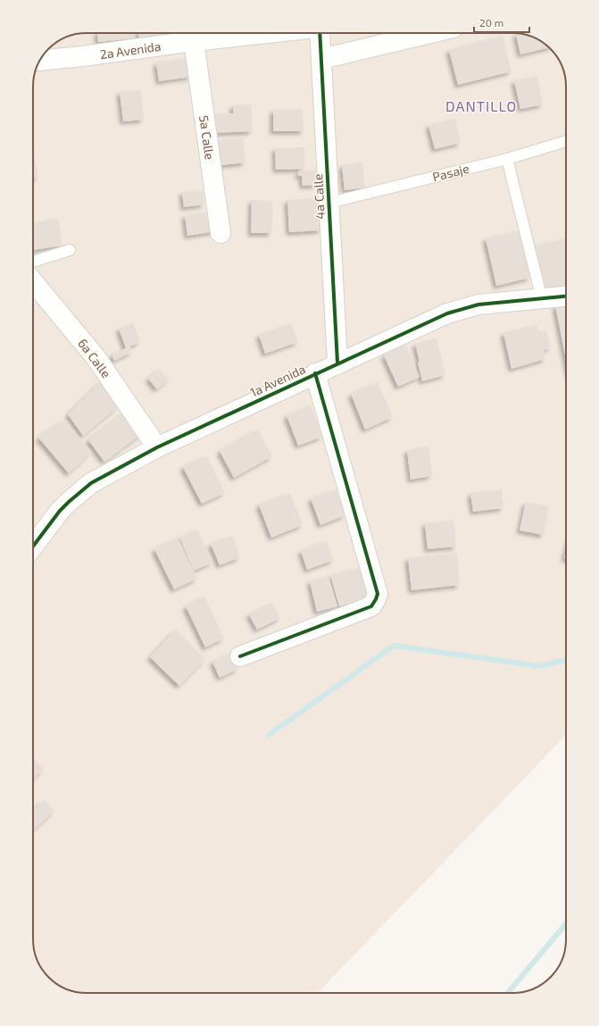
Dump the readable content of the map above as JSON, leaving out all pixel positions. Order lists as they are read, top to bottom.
{
  "streets": {
    "street": [
      "2a Avenida",
      "5a Calle",
      "4a Calle",
      "6a Calle",
      "1a Avenida"
    ],
    "lane": ["Pasaje"]
  },
  "crossings": [
    ["2a Avenida", "5a Calle"],
    ["Pasaje", "4a Calle"],
    ["4a Calle", "1a Avenida"],
    ["6a Calle", "1a Avenida"]
  ],
  "districts": ["DANTILLO"],
  "scale_bar": "20 m"
}
